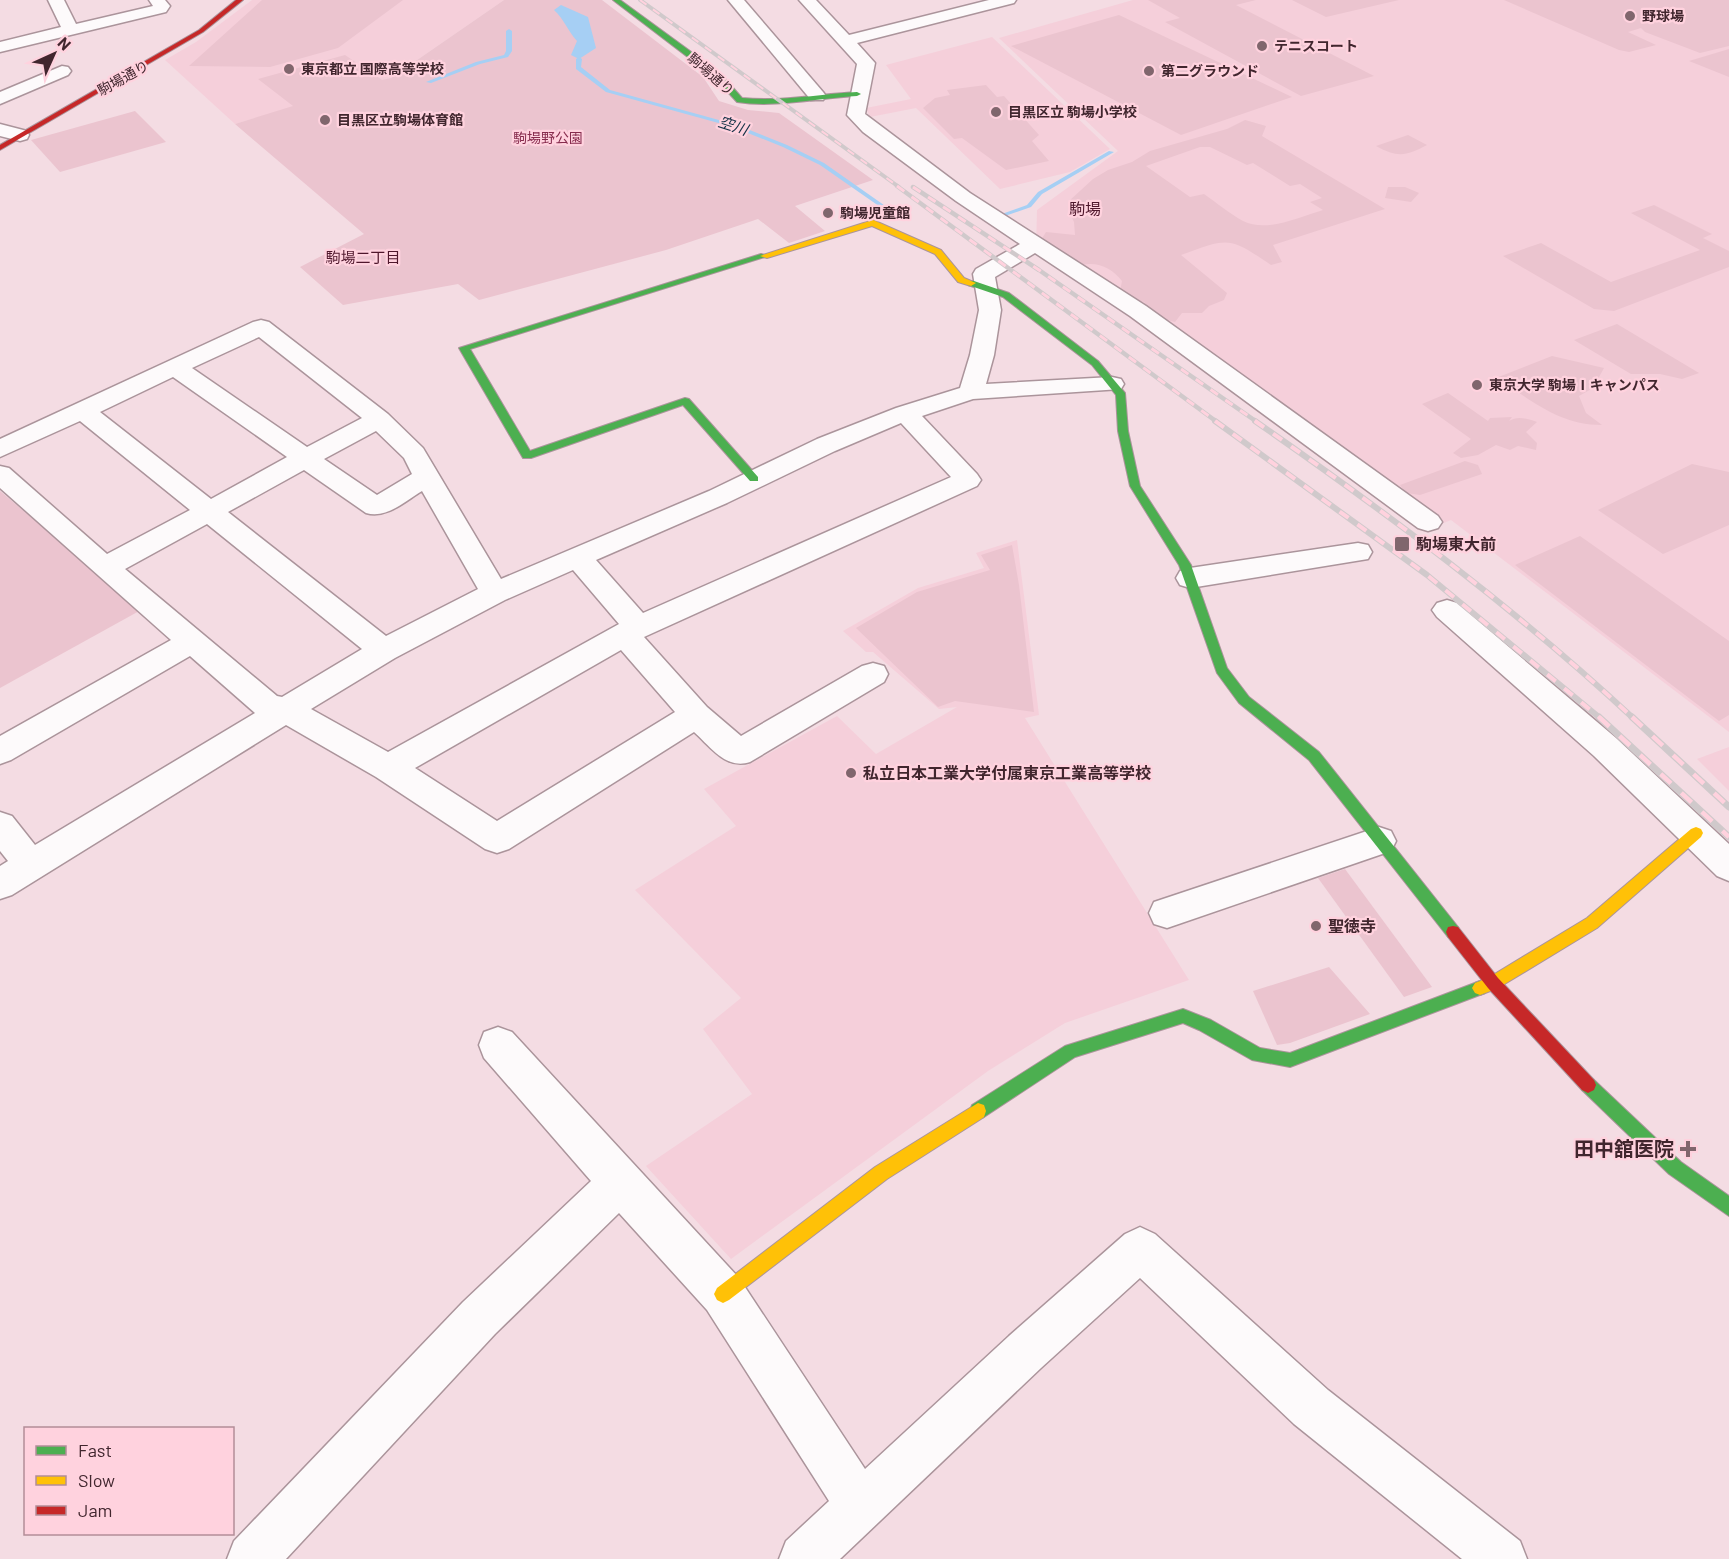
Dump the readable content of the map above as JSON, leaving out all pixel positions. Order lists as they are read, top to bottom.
{
  "streets": {
    "street": ["駒場通り"]
  },
  "districts": ["駒場", "駒場二丁目"],
  "water": ["空川"],
  "parks": ["駒場野公園"],
  "places": {
    "other": [
      "野球場",
      "テニスコート",
      "東京都立 国際高等学校",
      "第二グラウンド",
      "目黒区立 駒場小学校",
      "目黒区立駒場体育館",
      "駒場児童館",
      "東京大学 駒場Ⅰキャンパス",
      "私立日本工業大学付属東京工業高等学校",
      "聖徳寺"
    ],
    "transit": ["駒場東大前"],
    "health": ["田中舘医院"]
  },
  "legend": ["Fast", "Slow", "Jam"],
  "north": "top right"
}
